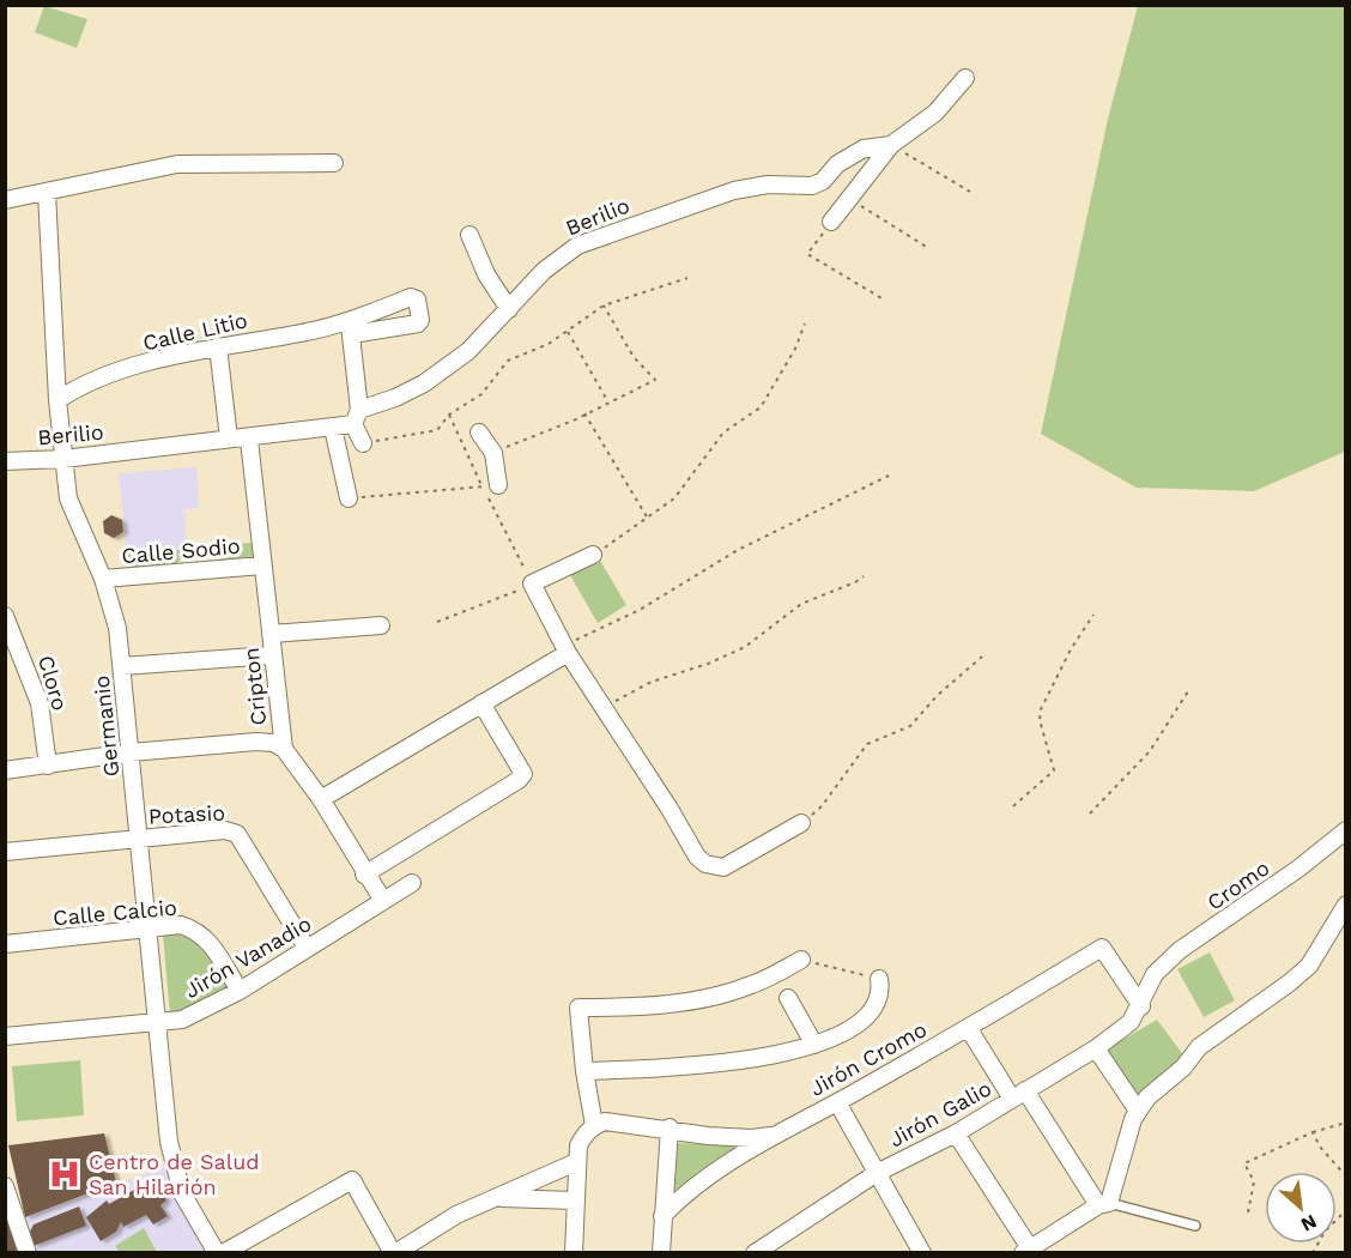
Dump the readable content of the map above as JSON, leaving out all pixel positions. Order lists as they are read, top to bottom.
{
  "streets": {
    "street": [
      "Berilio",
      "Calle Litio",
      "Calle Sodio",
      "Cloro",
      "Cripton",
      "Germanio",
      "Potasio",
      "Cromo",
      "Calle Calcio",
      "Jirón Vanadio",
      "Jirón Cromo",
      "Jirón Galio"
    ]
  },
  "crossings": [
    ["Berilio", "Calle Litio"],
    ["Berilio", "Cripton"],
    ["Berilio", "Germanio"],
    ["Calle Litio", "Germanio"],
    ["Calle Sodio", "Cripton"],
    ["Calle Sodio", "Germanio"],
    ["Cripton", "Jirón Vanadio"],
    ["Germanio", "Potasio"],
    ["Germanio", "Calle Calcio"],
    ["Germanio", "Jirón Vanadio"],
    ["Potasio", "Jirón Vanadio"],
    ["Cromo", "Jirón Cromo"],
    ["Cromo", "Jirón Galio"],
    ["Calle Calcio", "Jirón Vanadio"],
    ["Jirón Cromo", "Jirón Galio"]
  ],
  "places": {
    "hospital": ["Centro de Salud San Hilarión"]
  },
  "north": "bottom right"
}
